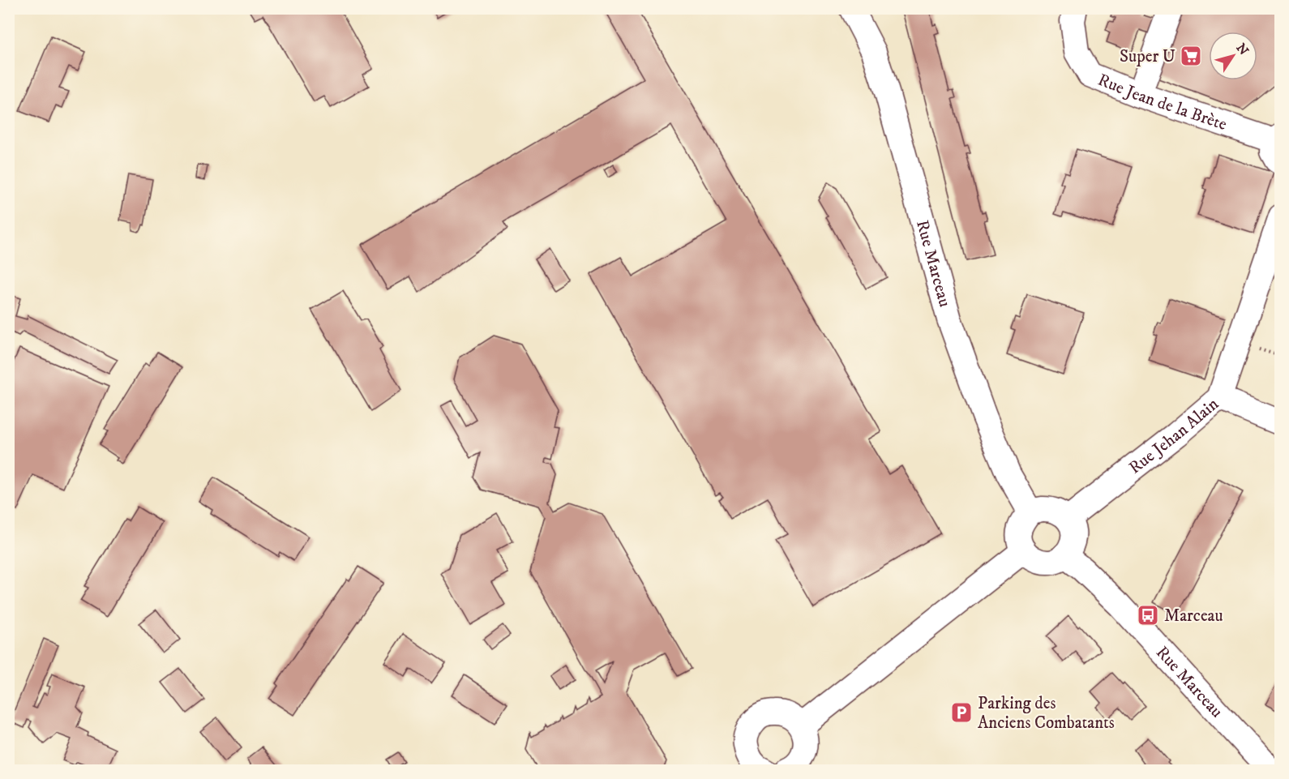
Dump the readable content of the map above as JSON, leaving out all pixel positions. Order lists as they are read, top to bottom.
{
  "streets": {
    "street": ["Rue Jean de la Brète", "Rue Marceau", "Rue Jehan Alain"]
  },
  "crossings": [
    ["Rue Marceau", "Rue Jehan Alain"]
  ],
  "places": {
    "supermarket": ["Super U"],
    "bus stop": ["Marceau"],
    "parking": ["Parking des Anciens Combatants"]
  },
  "north": "top right"
}
